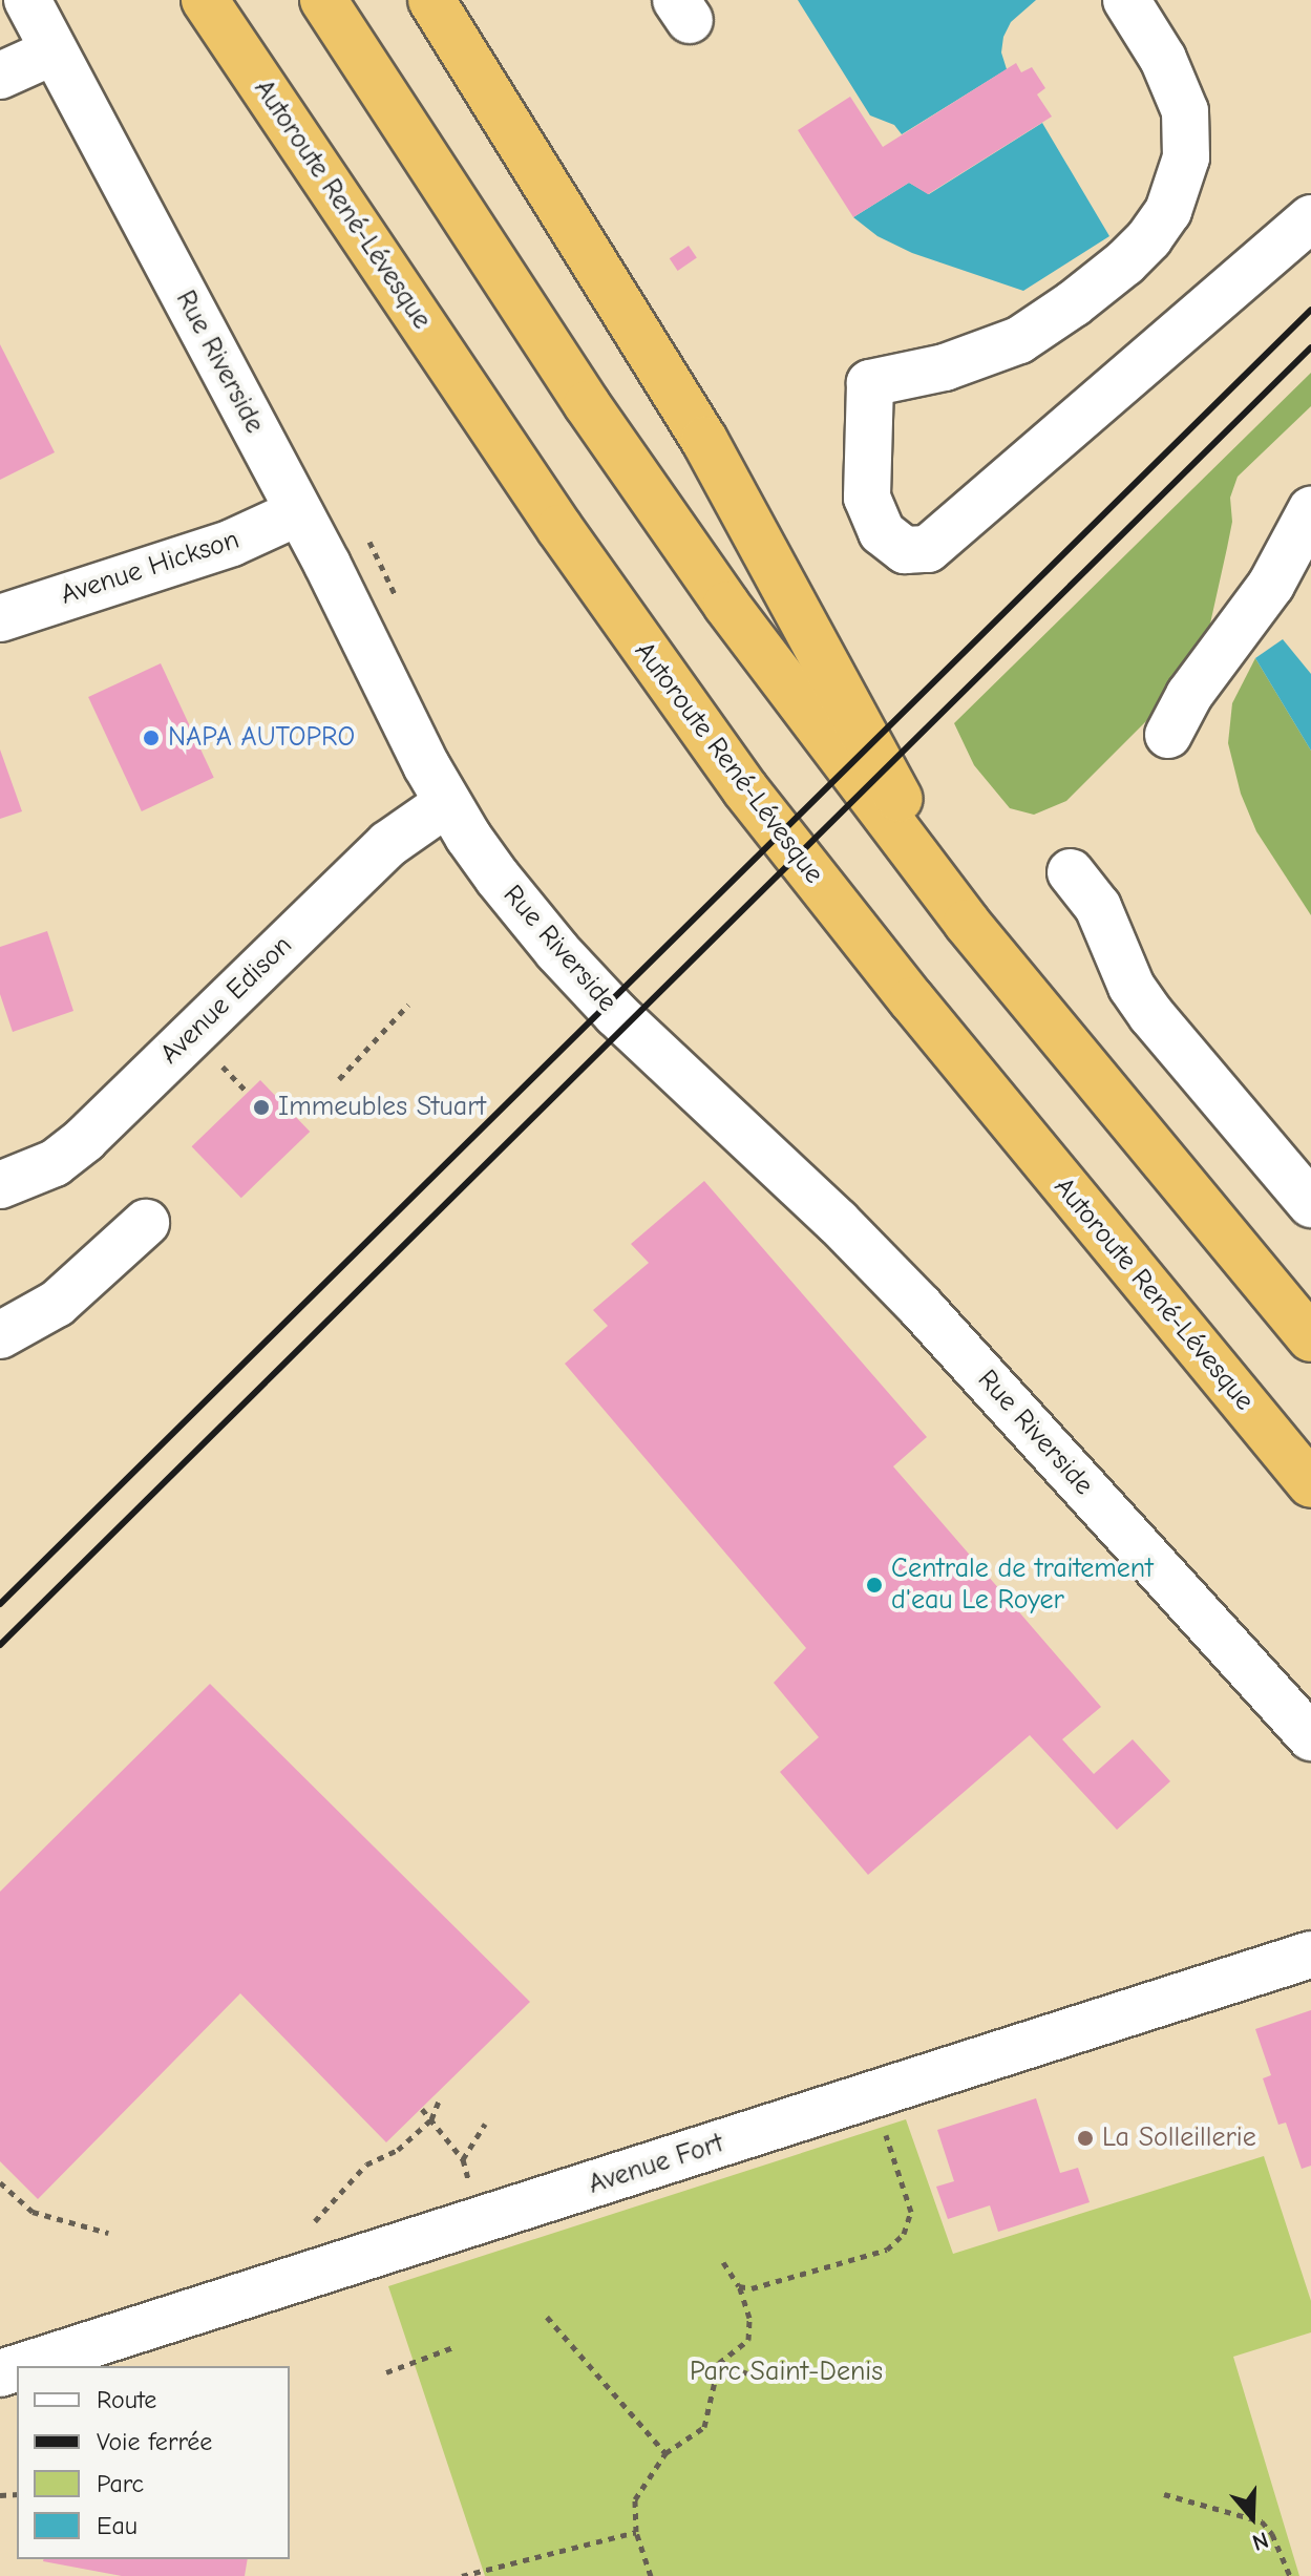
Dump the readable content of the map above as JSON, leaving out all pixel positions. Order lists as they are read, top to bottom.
{
  "streets": {
    "highway": ["Autoroute René-Lévesque"],
    "street": [
      "Rue Riverside",
      "Avenue Hickson",
      "Avenue Edison",
      "Avenue Fort"
    ]
  },
  "crossings": [
    ["Rue Riverside", "Avenue Hickson"],
    ["Rue Riverside", "Avenue Edison"]
  ],
  "parks": ["Parc Saint-Denis"],
  "places": [
    "NAPA AUTOPRO",
    "Immeubles Stuart",
    "Centrale de traitement d'eau Le Royer",
    "La Solleillerie"
  ],
  "legend": [
    "Route",
    "Voie ferrée",
    "Parc",
    "Eau"
  ],
  "north": "bottom"
}
